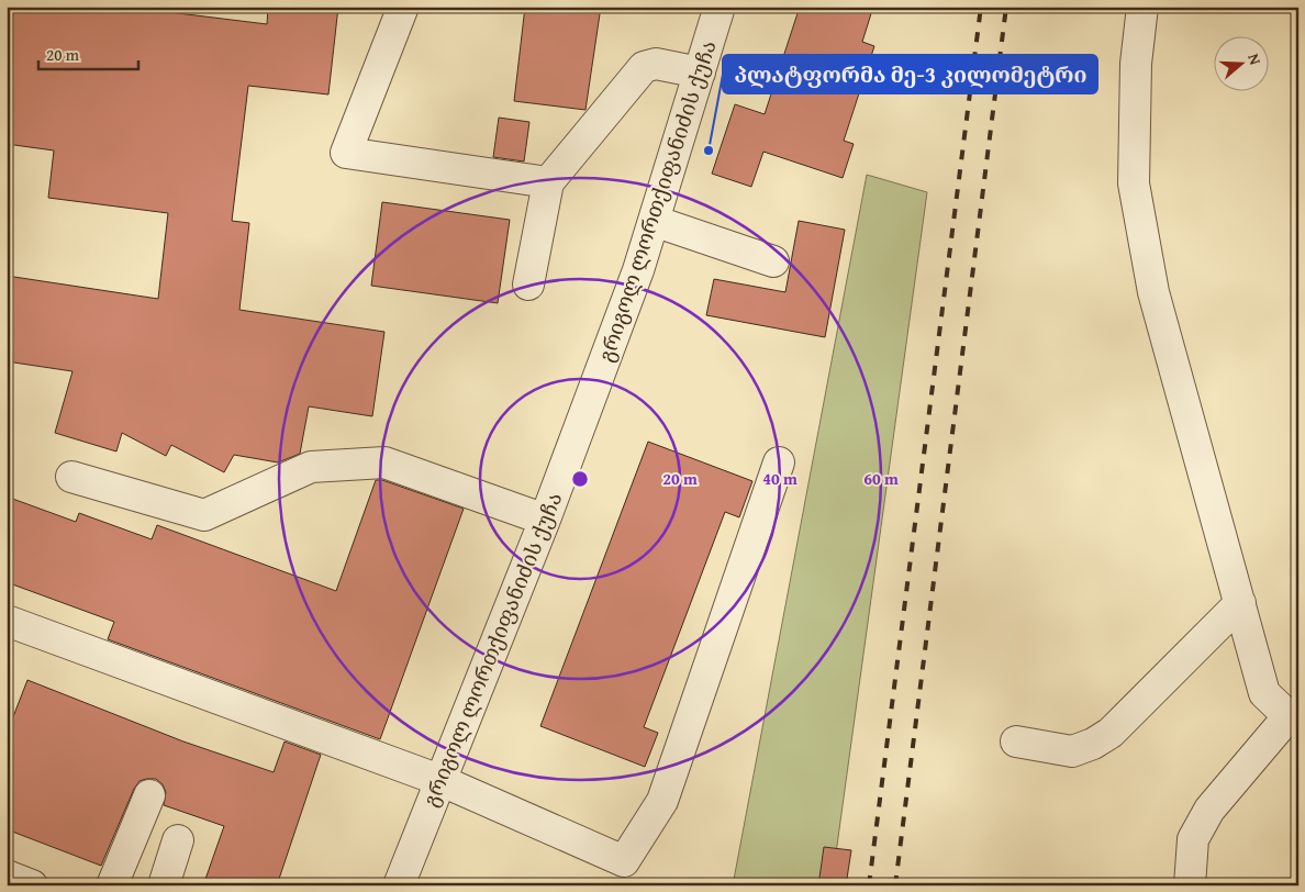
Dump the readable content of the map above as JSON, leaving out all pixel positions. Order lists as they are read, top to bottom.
{
  "streets": {
    "street": ["გრიგოლ ლორთქიფანიძის ქუჩა"]
  },
  "places": ["პლატფორმა მე-3 კილომეტრი"],
  "scale_bar": "20 m",
  "north": "right",
  "rings": ["20 m", "40 m", "60 m"]
}
